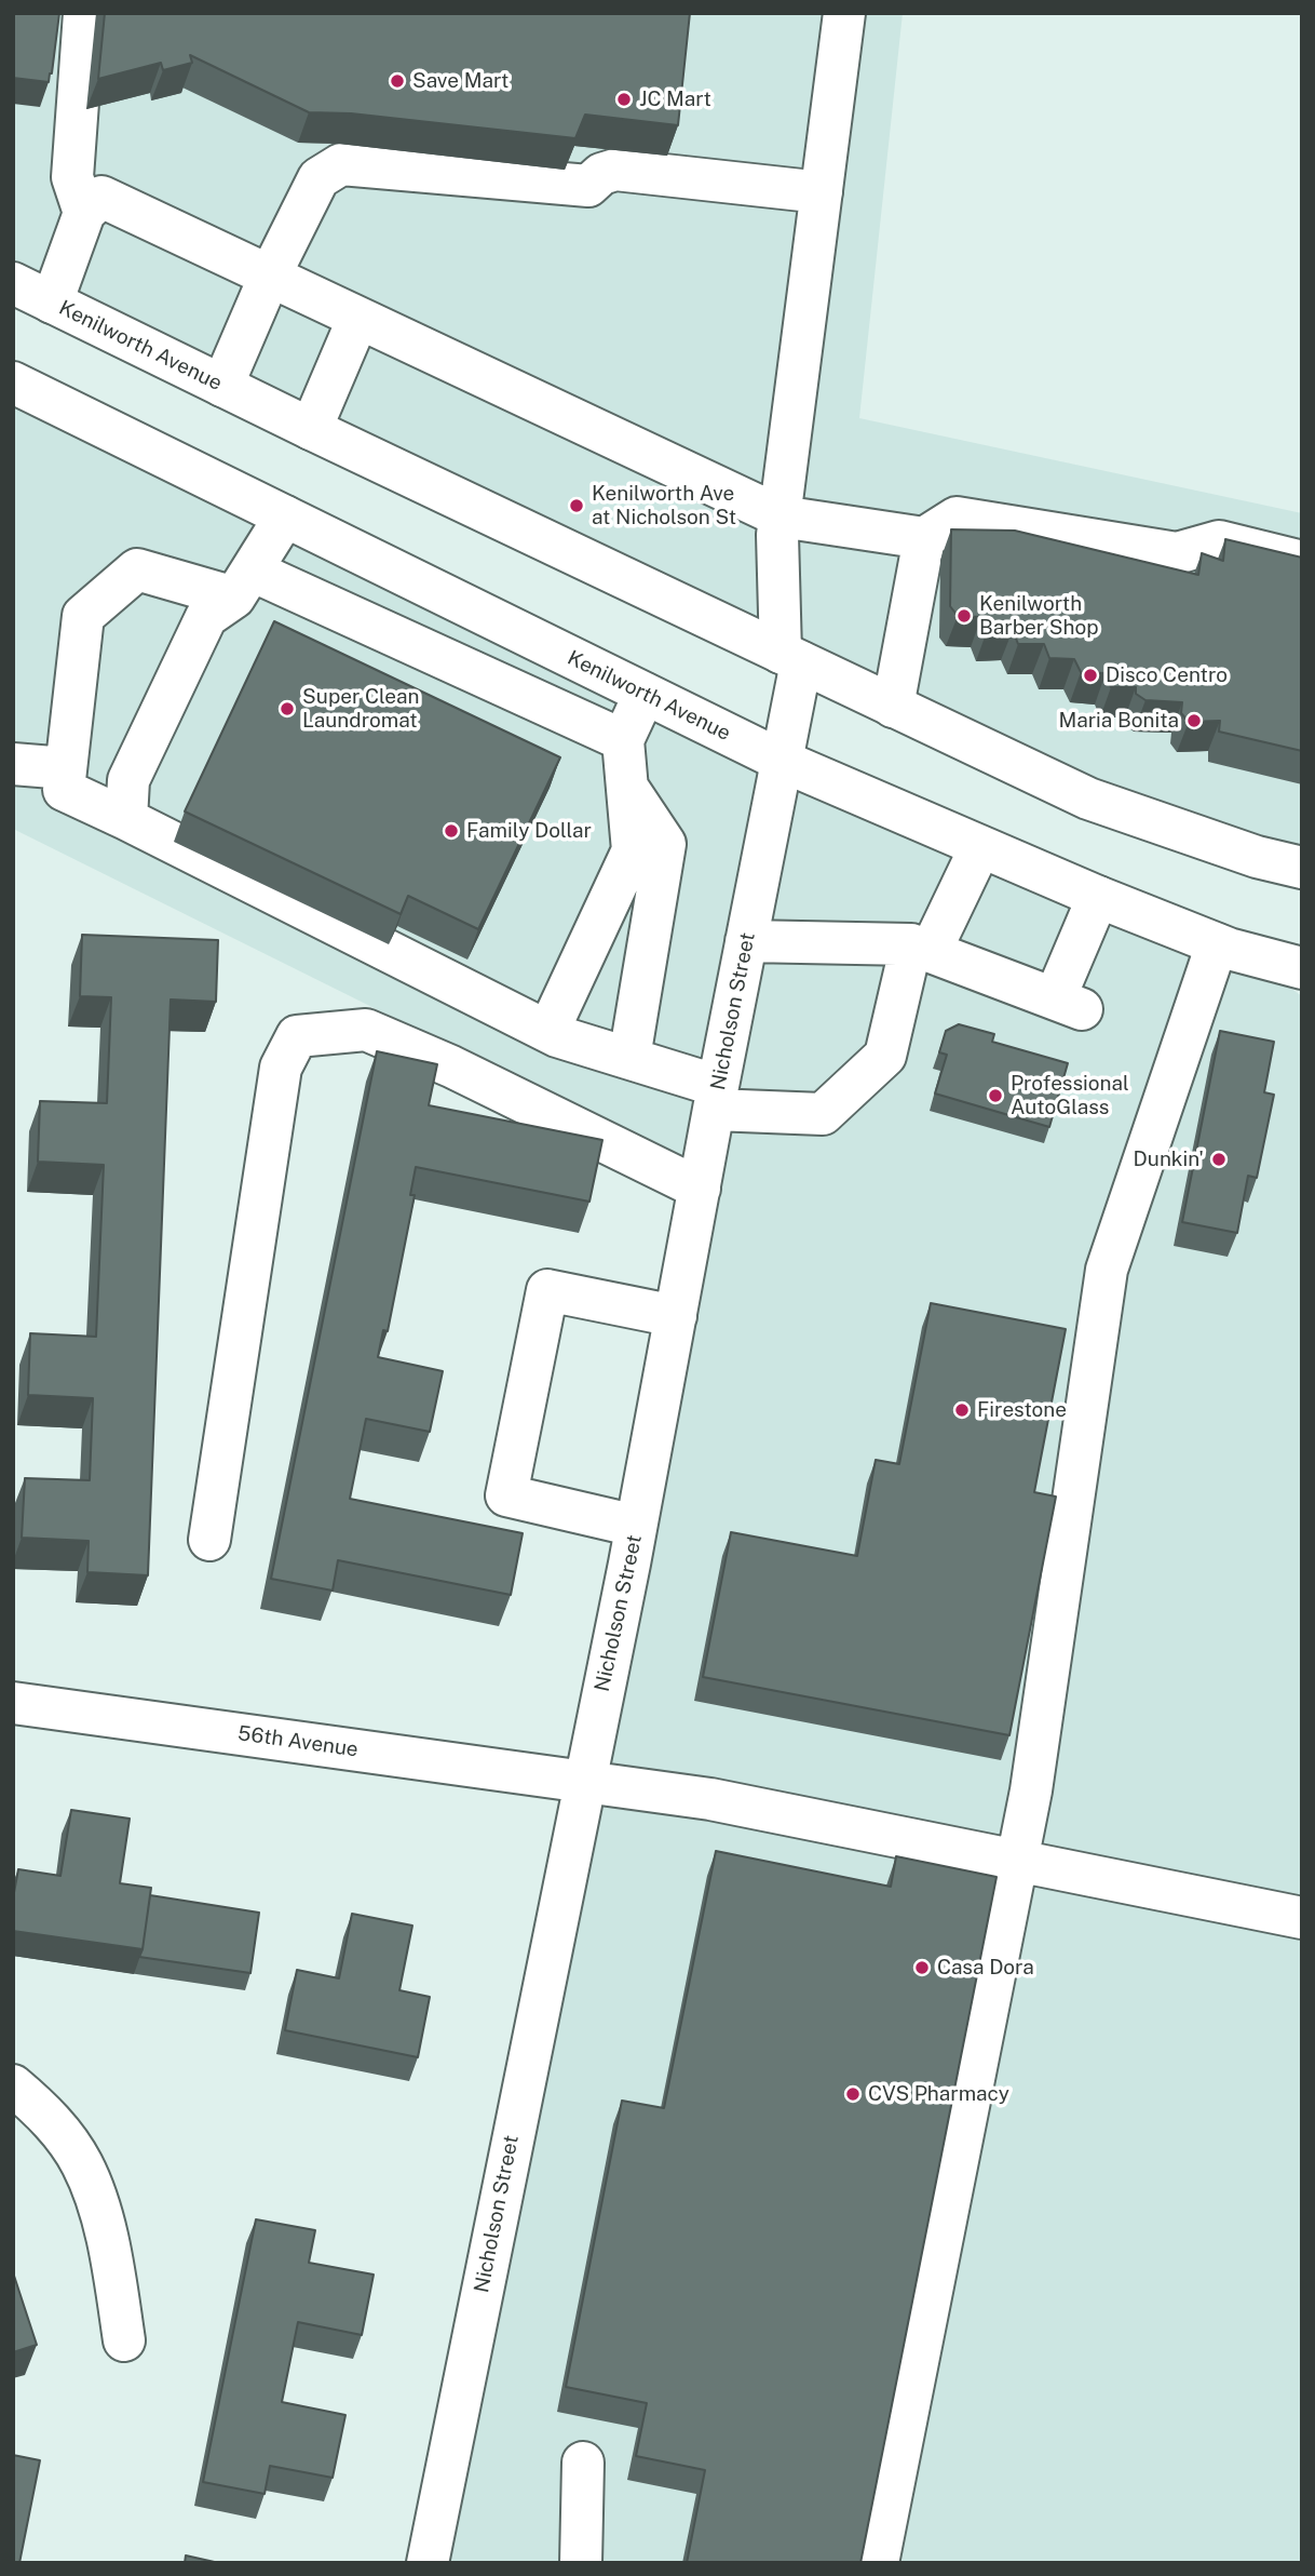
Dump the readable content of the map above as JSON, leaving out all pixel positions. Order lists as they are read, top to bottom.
{
  "streets": {
    "main road": ["Kenilworth Avenue", "Nicholson Street", "56th Avenue"]
  },
  "crossings": [
    ["Kenilworth Avenue", "Nicholson Street"],
    ["Nicholson Street", "56th Avenue"]
  ],
  "places": [
    "Save Mart",
    "JC Mart",
    "Kenilworth Ave at Nicholson St",
    "Kenilworth Barber Shop",
    "Disco Centro",
    "Super Clean Laundromat",
    "Maria Bonita",
    "Family Dollar",
    "Professional AutoGlass",
    "Dunkin'",
    "Firestone",
    "Casa Dora",
    "CVS Pharmacy"
  ]
}
